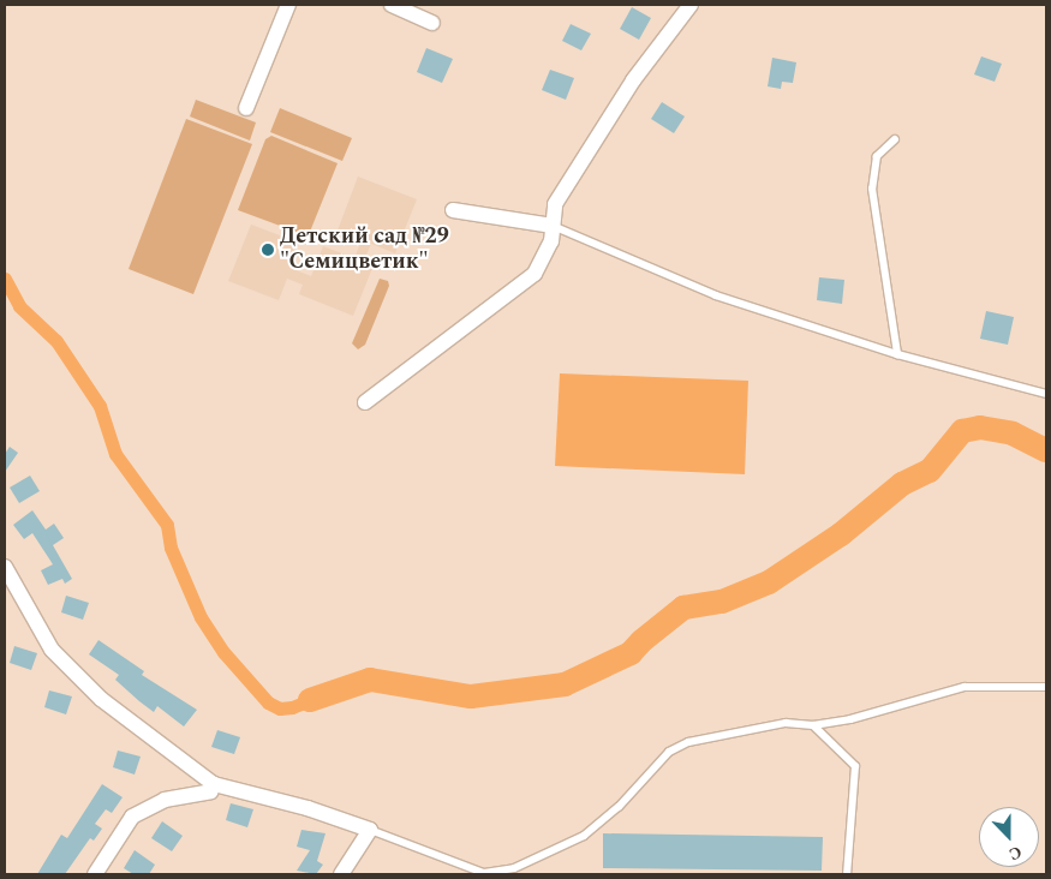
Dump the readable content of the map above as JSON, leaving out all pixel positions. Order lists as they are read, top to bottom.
{
  "places": ["Детский сад №29 \"Семицветик\""],
  "north": "bottom"
}
